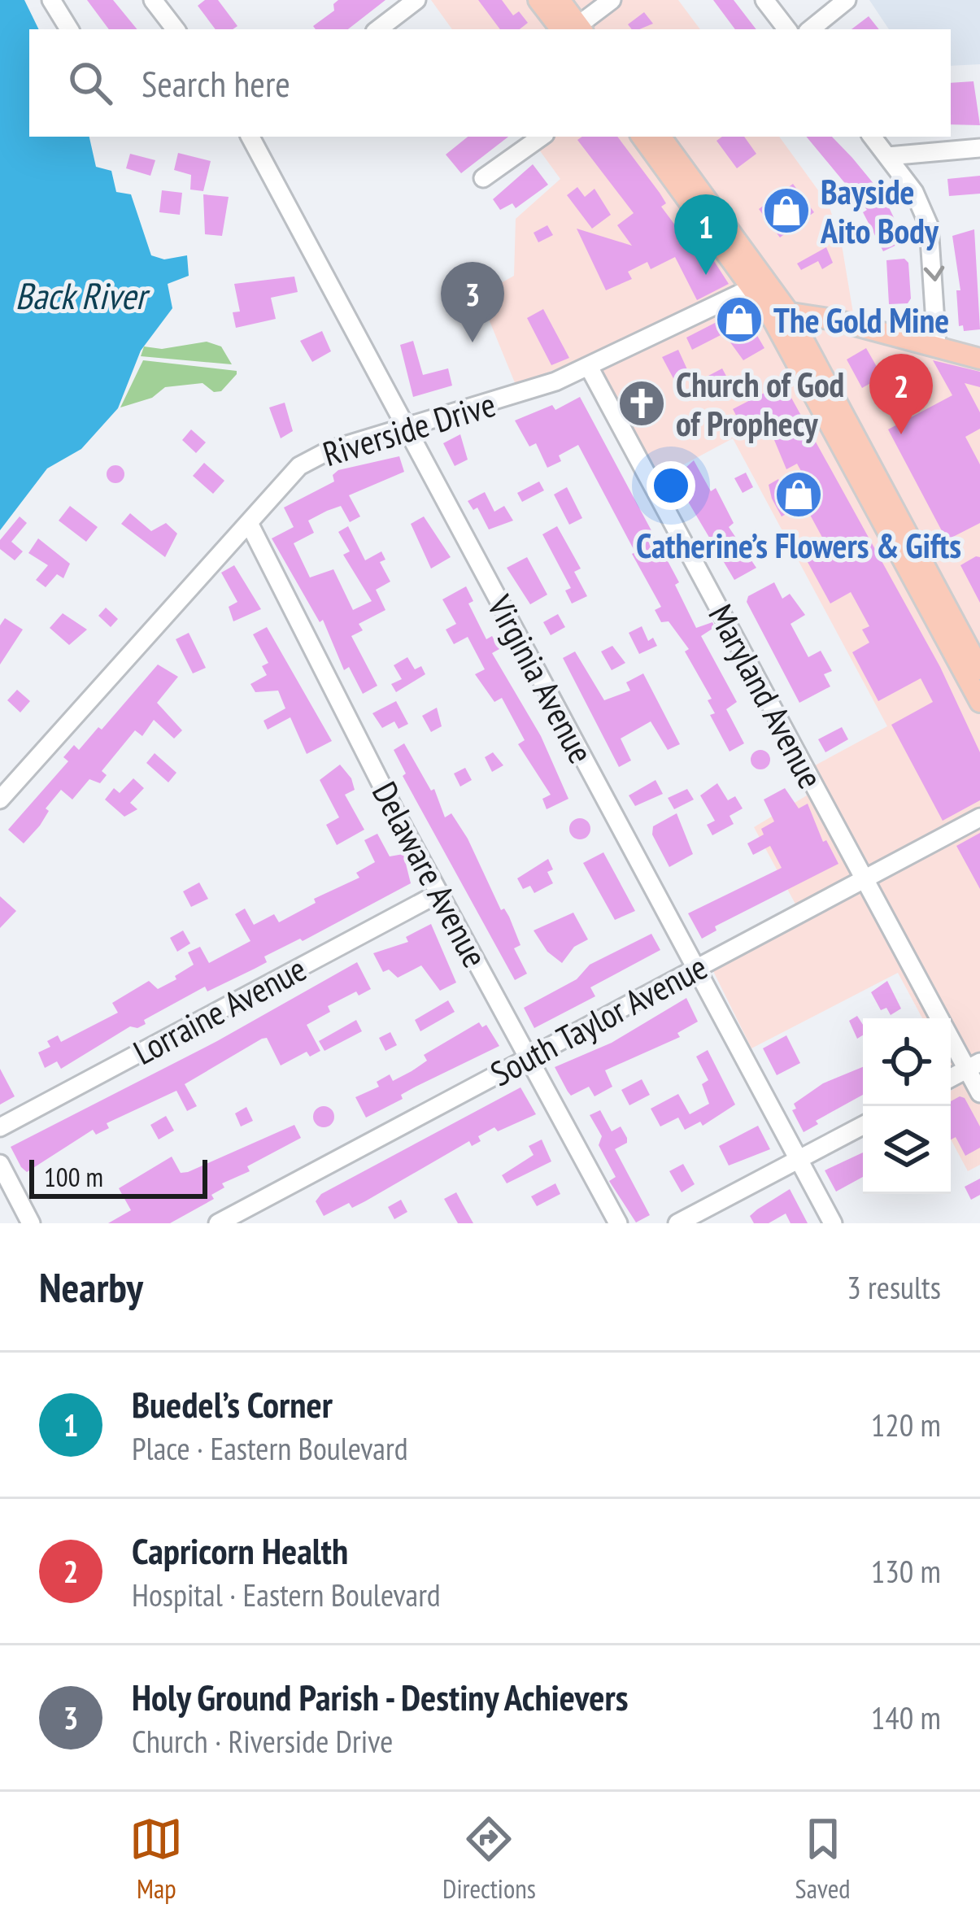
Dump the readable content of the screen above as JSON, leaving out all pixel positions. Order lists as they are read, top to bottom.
{
  "streets": {
    "street": [
      "Riverside Drive",
      "Virginia Avenue",
      "Maryland Avenue",
      "Delaware Avenue",
      "Lorraine Avenue",
      "South Taylor Avenue"
    ]
  },
  "crossings": [
    ["Riverside Drive", "Virginia Avenue"],
    ["Riverside Drive", "Maryland Avenue"],
    ["Riverside Drive", "Delaware Avenue"],
    ["Virginia Avenue", "South Taylor Avenue"],
    ["Maryland Avenue", "South Taylor Avenue"],
    ["Delaware Avenue", "Lorraine Avenue"],
    ["Delaware Avenue", "South Taylor Avenue"]
  ],
  "water": ["Back River"],
  "places": {
    "shop": ["Bayside Aito Body", "The Gold Mine", "Catherine’s Flowers & Gifts"],
    "church": ["Church of God of Prophecy"]
  },
  "scale_bar": "100 m",
  "page": {
    "search": "Search here",
    "pins": ["1", "3", "2"],
    "scale": "100 m",
    "heading": ["Nearby", "3 results"],
    "list": [
      {
        "mark": "1",
        "name": "Buedel’s Corner",
        "note": "Place · Eastern Boulevard",
        "value": "120 m"
      },
      {
        "mark": "2",
        "name": "Capricorn Health",
        "note": "Hospital · Eastern Boulevard",
        "value": "130 m"
      },
      {
        "mark": "3",
        "name": "Holy Ground Parish - Destiny Achievers",
        "note": "Church · Riverside Drive",
        "value": "140 m"
      }
    ],
    "nav": ["Map", "Directions", "Saved"]
  }
}
